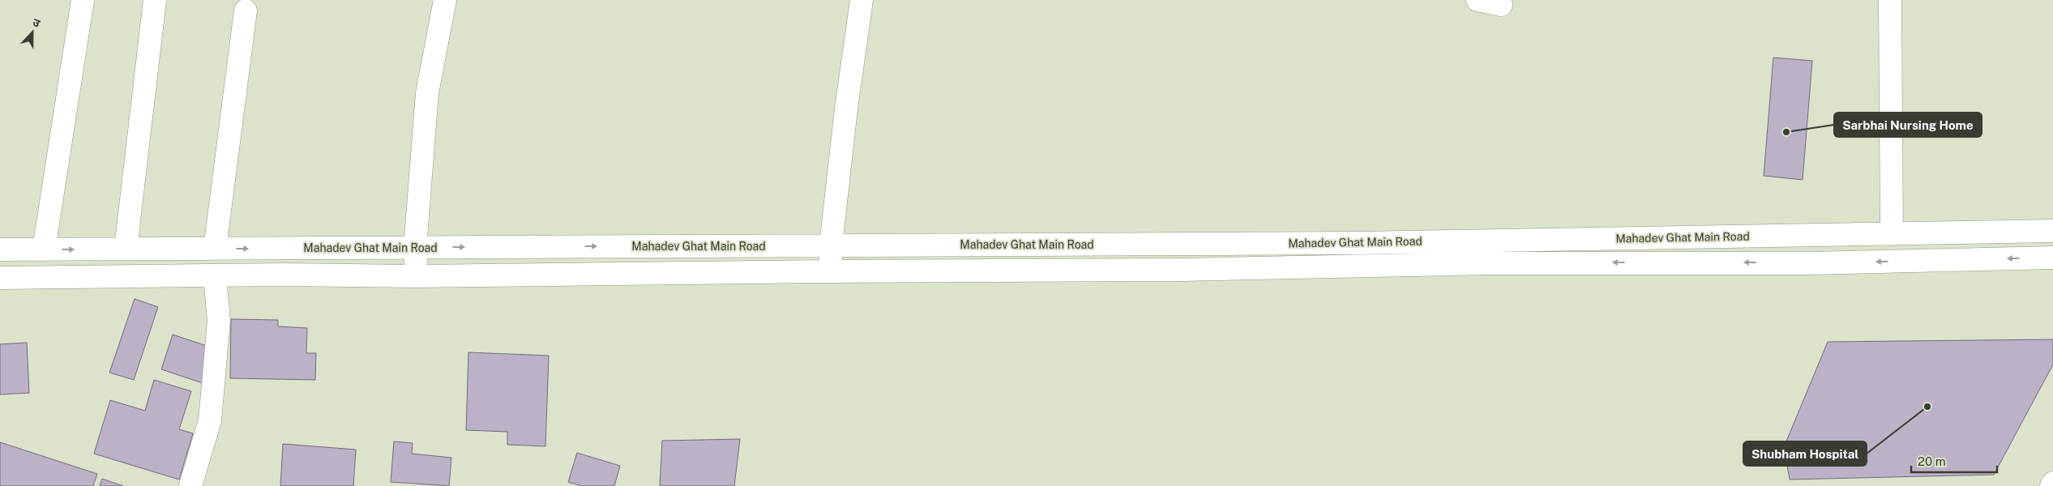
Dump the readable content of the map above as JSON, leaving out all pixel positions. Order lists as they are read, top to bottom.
{
  "streets": {
    "street": ["Mahadev Ghat Main Road"]
  },
  "places": ["Sarbhai Nursing Home", "Shubham Hospital"],
  "scale_bar": "20 m",
  "north": "top"
}
